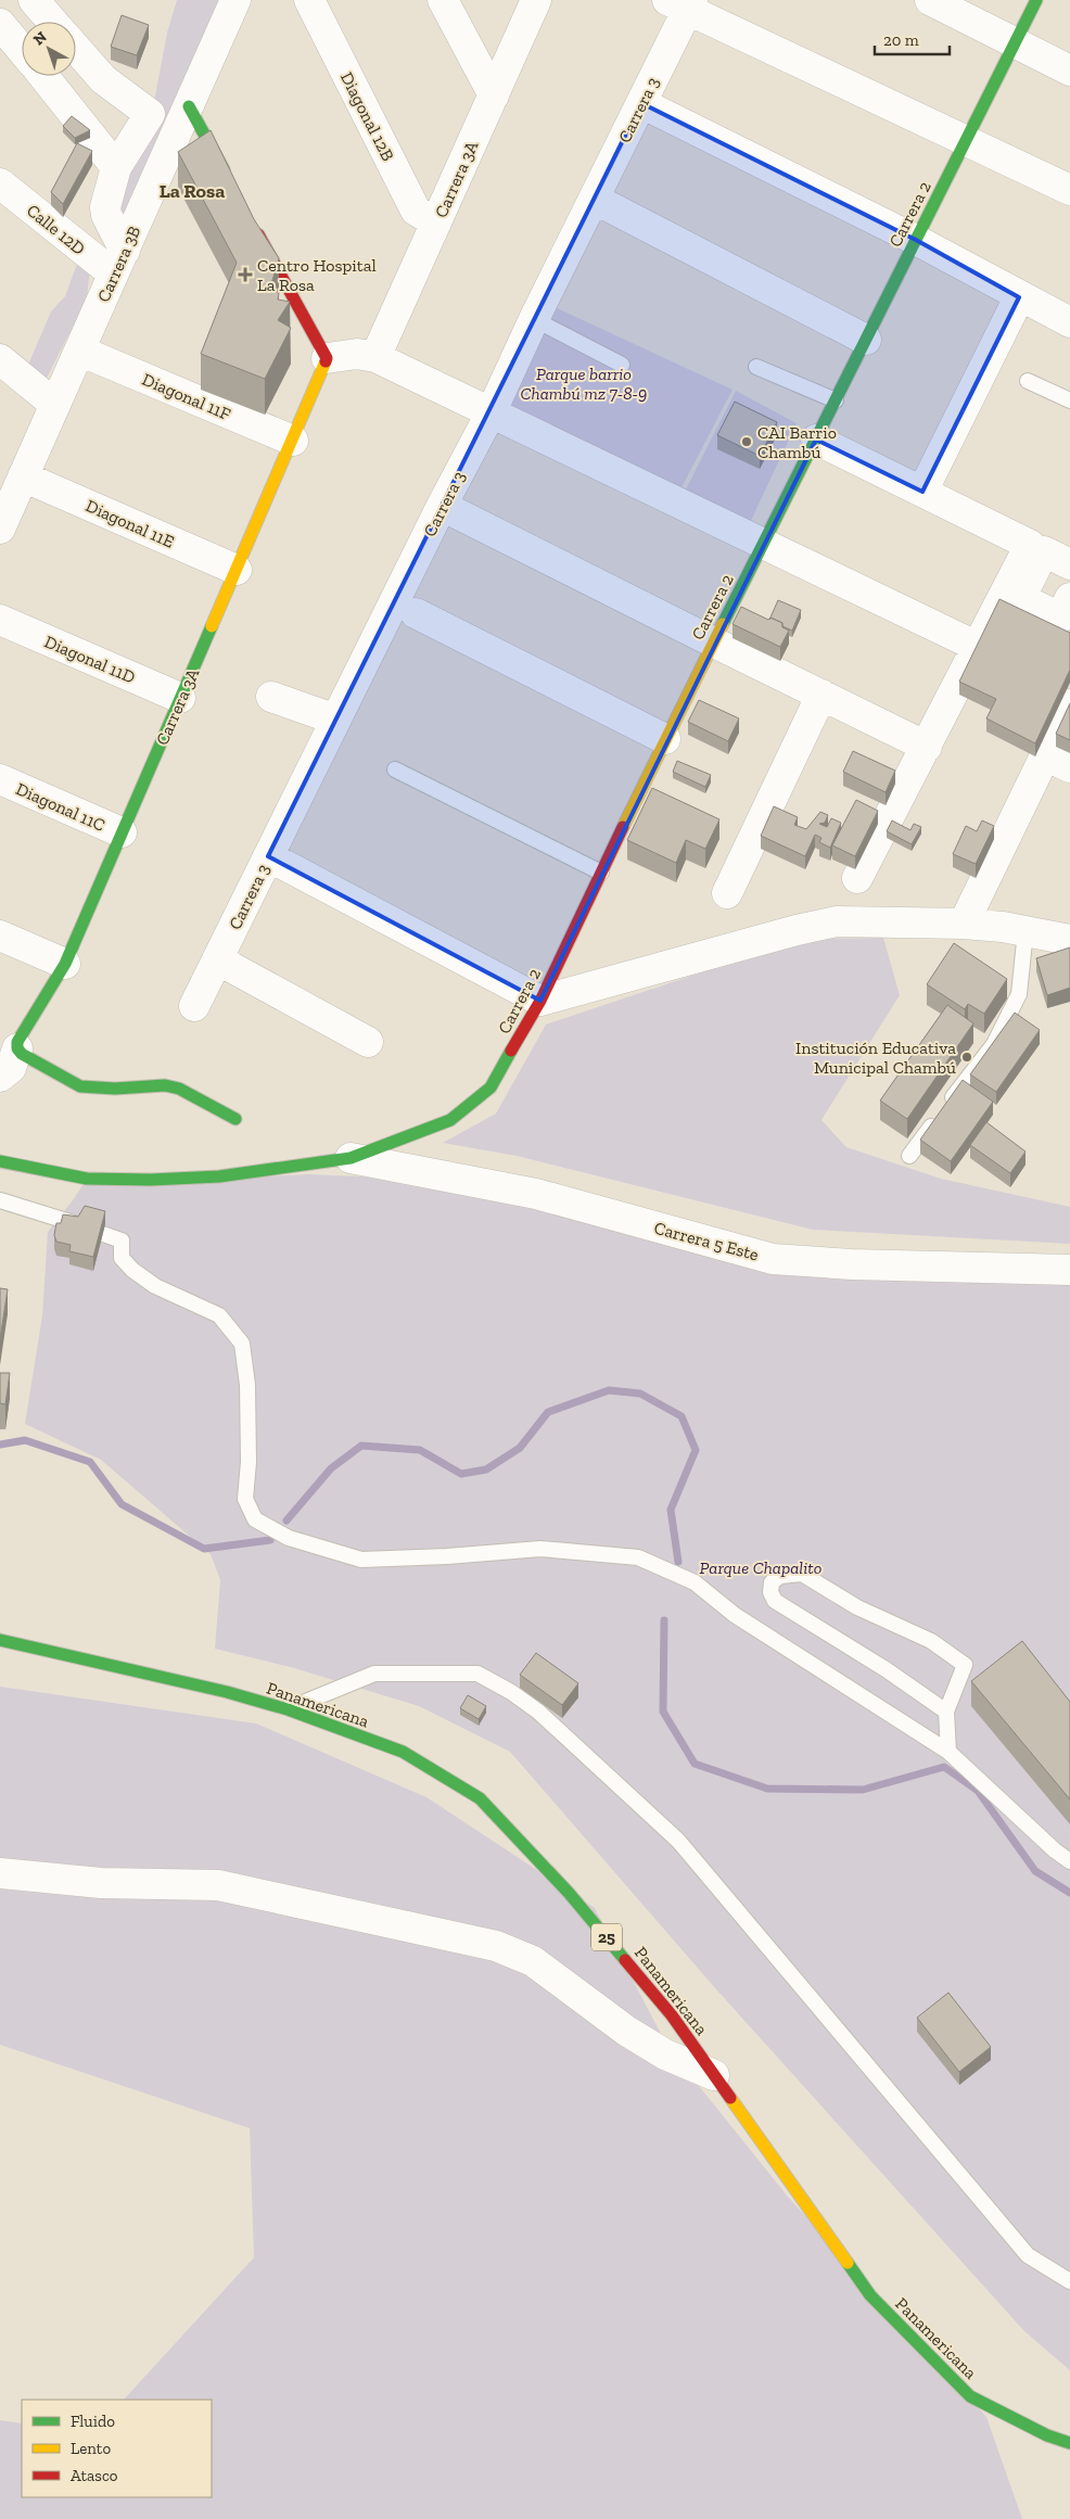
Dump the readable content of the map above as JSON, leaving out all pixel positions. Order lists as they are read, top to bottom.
{
  "streets": {
    "street": [
      "Carrera 3",
      "Diagonal 12B",
      "Carrera 3A",
      "Carrera 2",
      "Calle 12D",
      "Carrera 3B",
      "Diagonal 11F",
      "Diagonal 11E",
      "Diagonal 11D",
      "Diagonal 11C",
      "Carrera 5 Este",
      "Panamericana",
      "25"
    ]
  },
  "crossings": [
    ["Diagonal 12B", "Carrera 3A"],
    ["Carrera 3A", "Diagonal 11F"],
    ["Carrera 3A", "Diagonal 11E"],
    ["Carrera 3A", "Diagonal 11D"],
    ["Carrera 3A", "Diagonal 11C"],
    ["Carrera 2", "Carrera 5 Este"],
    ["Calle 12D", "Carrera 3B"],
    ["Carrera 3B", "Diagonal 11F"],
    ["Carrera 3B", "Diagonal 11E"]
  ],
  "districts": ["La Rosa"],
  "parks": ["Parque barrio Chambú mz 7-8-9", "Parque Chapalito"],
  "places": {
    "health": ["Centro Hospital La Rosa"],
    "other": ["CAI Barrio Chambú", "Institución Educativa Municipal Chambú"]
  },
  "legend": ["Fluido", "Lento", "Atasco"],
  "scale_bar": "20 m",
  "north": "top left"
}
